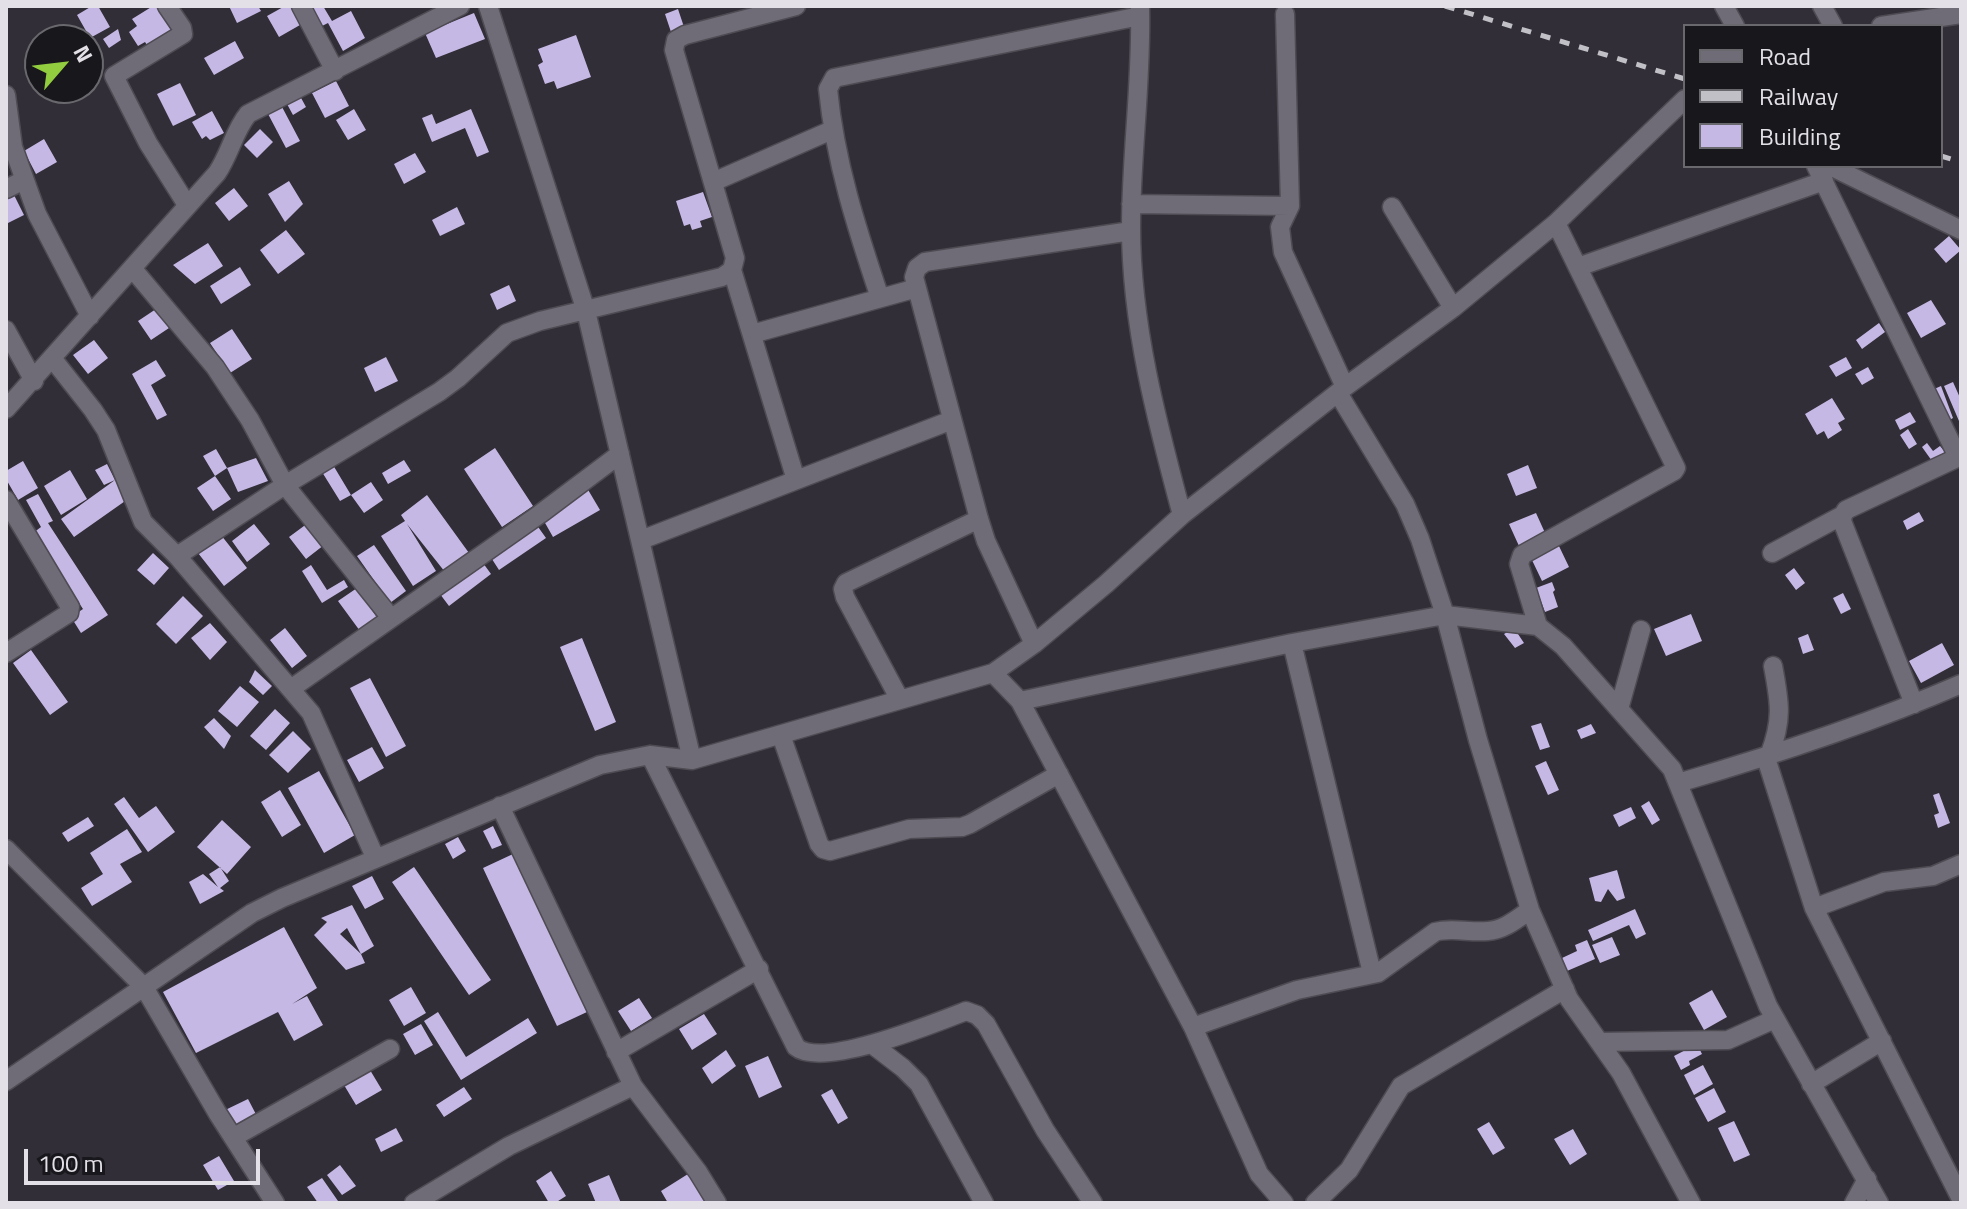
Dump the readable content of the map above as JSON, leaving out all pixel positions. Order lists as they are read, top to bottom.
{
  "legend": ["Road", "Railway", "Building"],
  "scale_bar": "100 m",
  "north": "top right"
}
